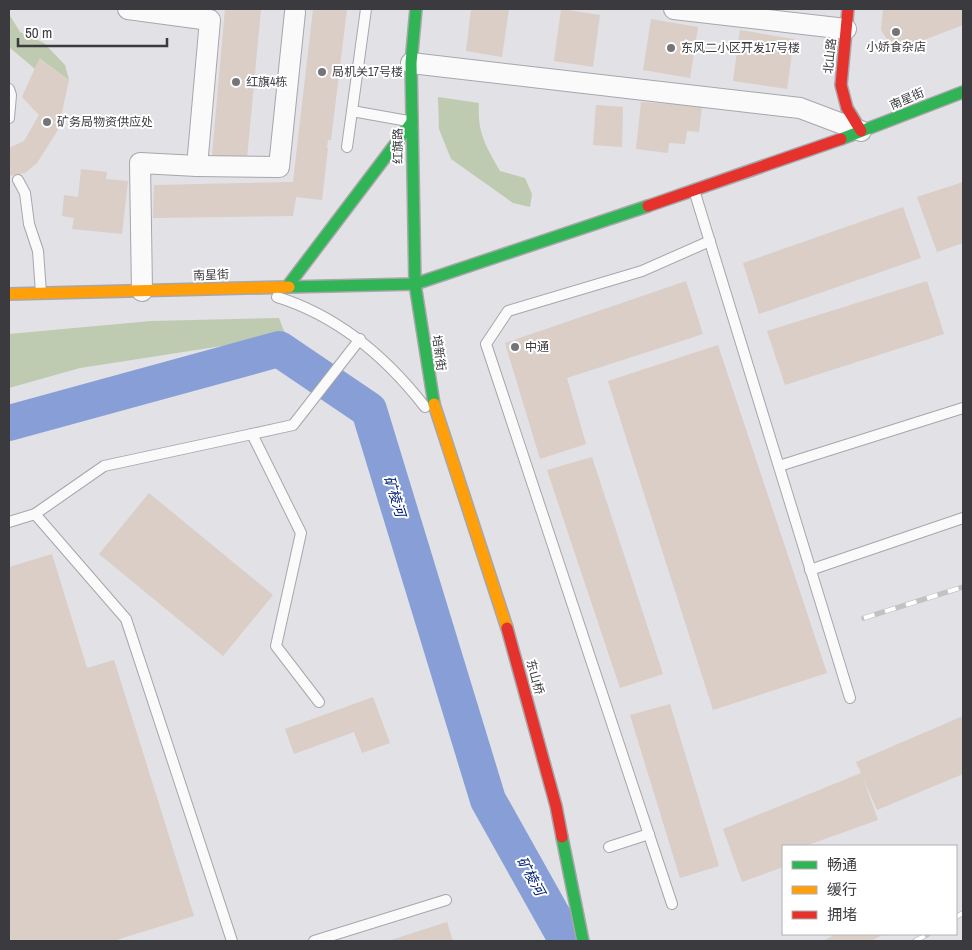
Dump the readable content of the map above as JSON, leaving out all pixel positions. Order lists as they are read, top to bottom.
{
  "streets": {
    "street": [
      "北山路",
      "南星街",
      "红旗路",
      "培新街",
      "东山桥"
    ]
  },
  "crossings": [
    ["北山路", "南星街"],
    ["南星街", "红旗路"],
    ["南星街", "培新街"],
    ["红旗路", "培新街"],
    ["培新街", "东山桥"]
  ],
  "water": ["矿棱河"],
  "places": [
    "小娇食杂店",
    "东风二小区开发17号楼",
    "局机关17号楼",
    "红旗4栋",
    "矿务局物资供应处",
    "中通"
  ],
  "legend": ["畅通", "缓行", "拥堵"],
  "scale_bar": "50 m"
}
